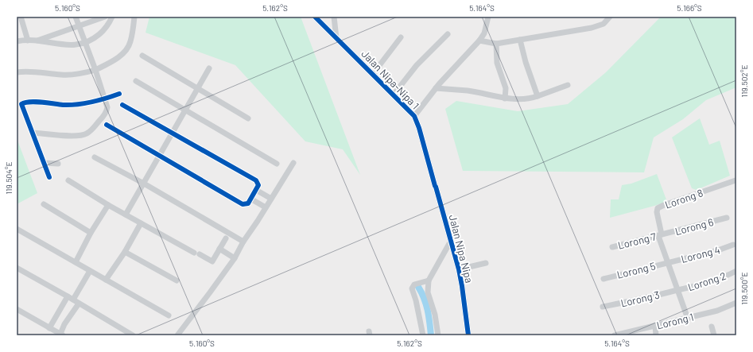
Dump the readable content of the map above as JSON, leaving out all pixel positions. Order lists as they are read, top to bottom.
{
  "streets": {
    "street": [
      "Jalan Nipa-Nipa 1",
      "Lorong 8",
      "Lorong 6",
      "Lorong 7",
      "Jalan Nipa Nipa",
      "Lorong 4",
      "Lorong 5",
      "Lorong 2",
      "Lorong 3",
      "Lorong 1"
    ]
  },
  "crossings": [
    ["Jalan Nipa-Nipa 1", "Jalan Nipa Nipa"],
    ["Lorong 8", "Lorong 6"],
    ["Lorong 8", "Lorong 7"],
    ["Lorong 6", "Lorong 7"],
    ["Lorong 4", "Lorong 5"],
    ["Lorong 2", "Lorong 3"]
  ],
  "coordinates": [
    "5.160°S",
    "5.162°S",
    "5.164°S",
    "5.166°S",
    "119.502°E",
    "119.504°E",
    "119.500°E"
  ]
}
